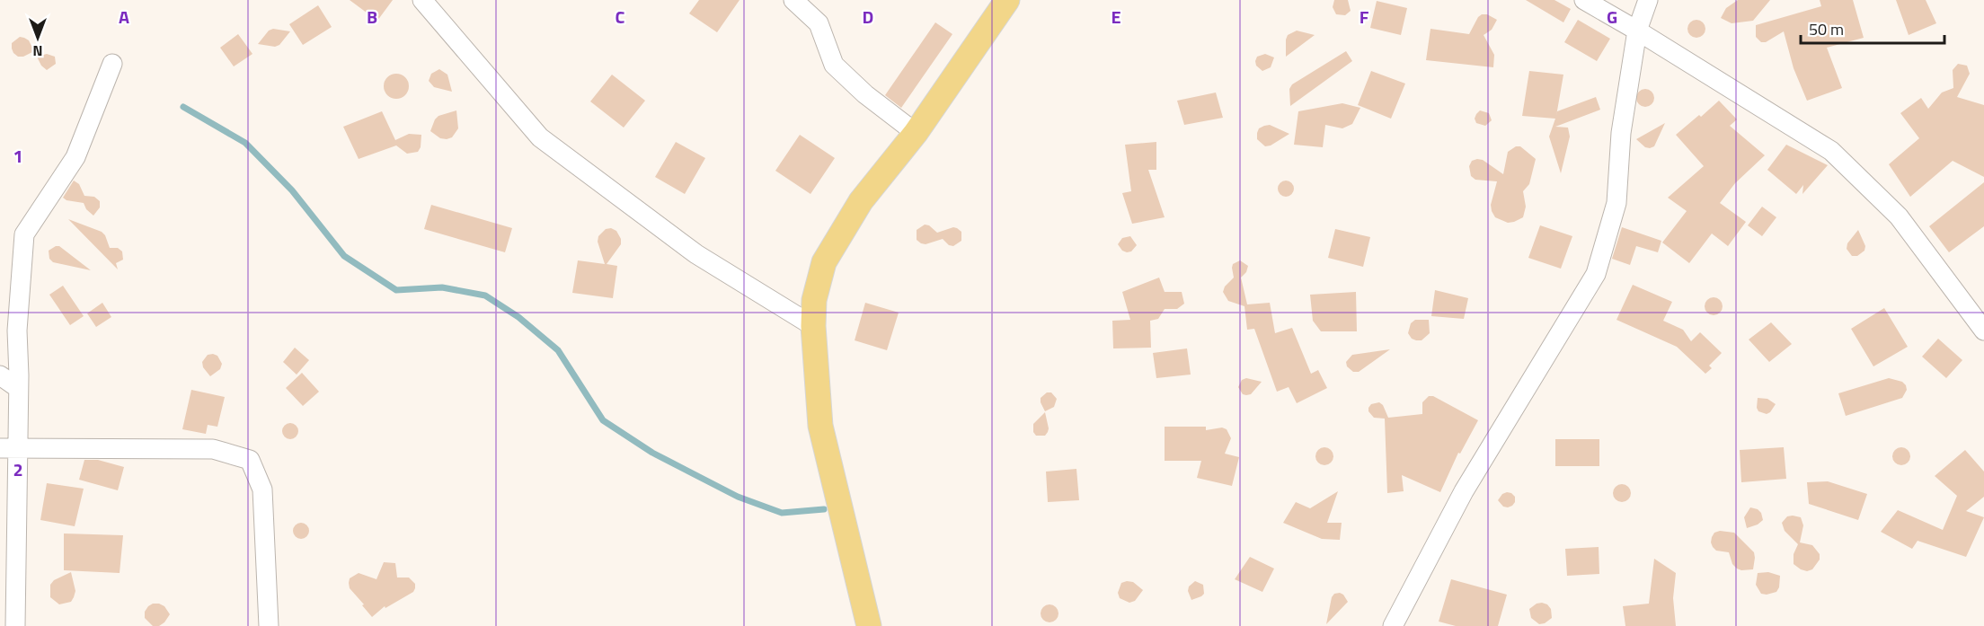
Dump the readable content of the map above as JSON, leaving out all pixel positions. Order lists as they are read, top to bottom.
{
  "scale_bar": "50 m",
  "north": "bottom",
  "grid": {
    "columns": [
      "A",
      "B",
      "C",
      "D",
      "E",
      "F",
      "G"
    ],
    "rows": ["1", "2"]
  }
}
